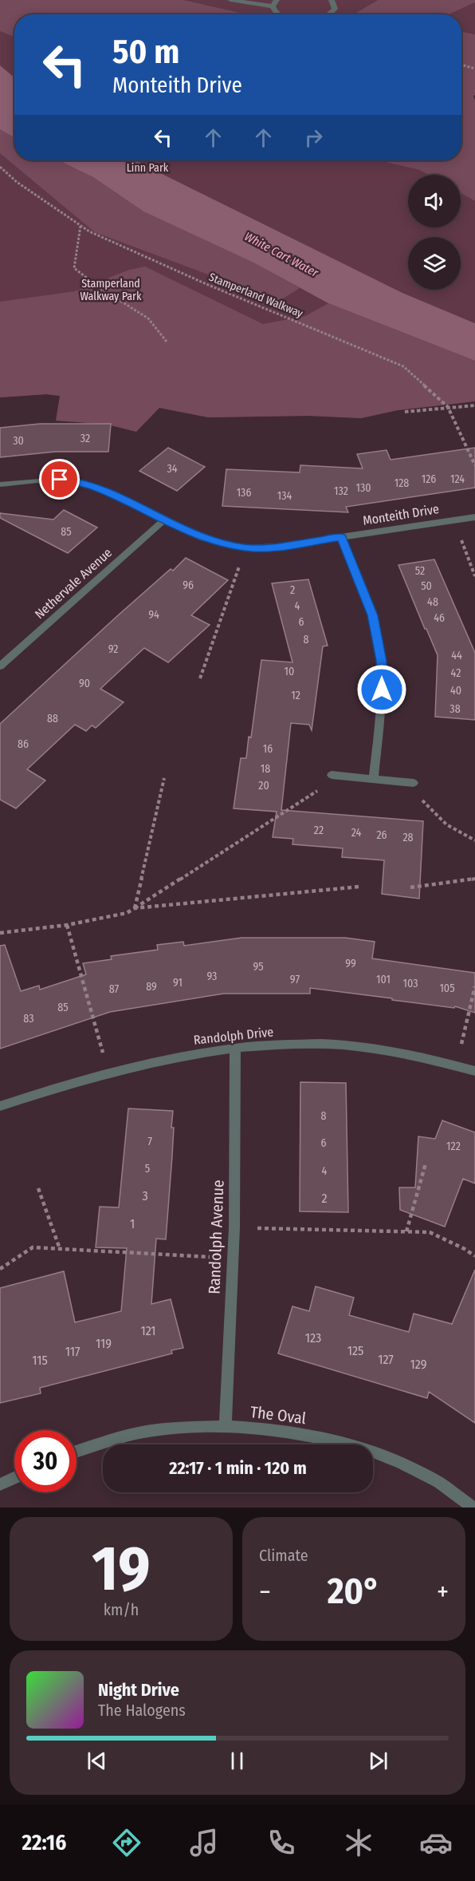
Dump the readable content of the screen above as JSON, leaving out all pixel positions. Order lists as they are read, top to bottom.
{
  "streets": {
    "street": [
      "Monteith Drive",
      "Nethervale Avenue",
      "Randolph Drive",
      "Randolph Avenue",
      "The Oval"
    ],
    "path": ["Stamperland Walkway"]
  },
  "crossings": [
    ["Monteith Drive", "Nethervale Avenue"],
    ["Randolph Drive", "Randolph Avenue"],
    ["Randolph Avenue", "The Oval"]
  ],
  "water": ["White Cart Water"],
  "parks": ["Linn Park", "Stamperland Walkway Park"],
  "house_numbers": [
    "32",
    "30",
    "34",
    "126",
    "124",
    "128",
    "130",
    "132",
    "136",
    "134",
    "85",
    "52",
    "96",
    "50",
    "2",
    "48",
    "4",
    "94",
    "46",
    "6",
    "8",
    "92",
    "44",
    "10",
    "42",
    "90",
    "40",
    "12",
    "38",
    "88",
    "86",
    "16",
    "18",
    "20",
    "22",
    "24",
    "26",
    "28",
    "99",
    "95",
    "93",
    "97",
    "101",
    "91",
    "103",
    "89",
    "105",
    "87",
    "85",
    "83",
    "8",
    "7",
    "6",
    "122",
    "5",
    "4",
    "3",
    "2",
    "1",
    "121",
    "123",
    "119",
    "125",
    "117",
    "127",
    "115",
    "129"
  ],
  "page": {
    "turn": ["50 m", "Monteith Drive"],
    "limit": "30",
    "trip": "22:17 · 1 min · 120 m",
    "tile": [
      ["19", "km/h"],
      "Climate"
    ],
    "heat": ["−", "20°", "+"],
    "song": ["Night Drive", "The Halogens"],
    "tabs": "22:16"
  }
}
